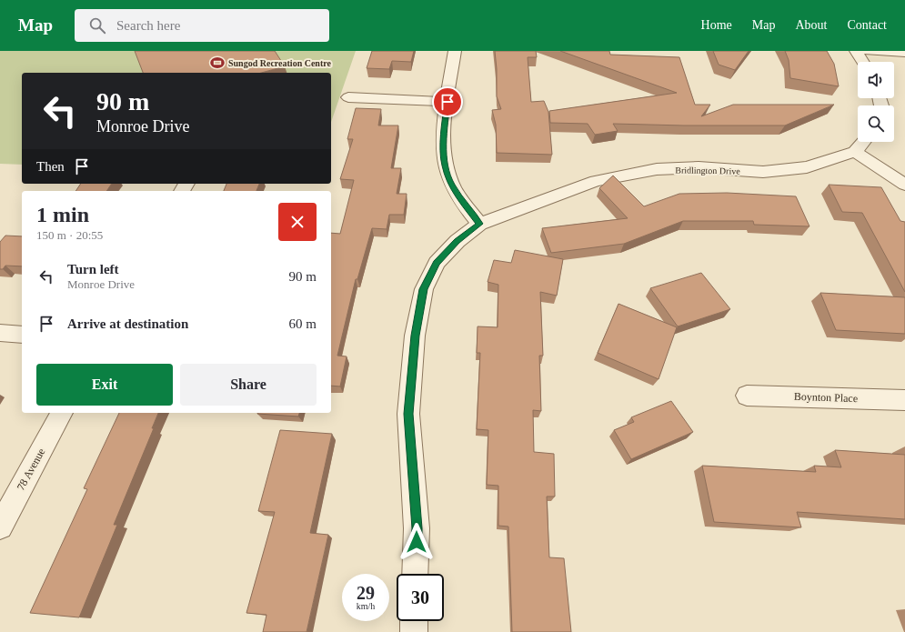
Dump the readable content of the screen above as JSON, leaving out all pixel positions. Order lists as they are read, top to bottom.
{
  "streets": {
    "street": ["Bridlington Drive", "Boynton Place", "78 Avenue"]
  },
  "places": {
    "sports": ["Sungod Recreation Centre"]
  },
  "page": {
    "header": "Map",
    "search": "Search here",
    "nav": [
      "Home",
      "Map",
      "About",
      "Contact"
    ],
    "turn": ["90 m", "Monroe Drive"],
    "then": "Then",
    "heading": ["1 min", "150 m · 20:55"],
    "list": [
      {
        "name": "Turn left",
        "note": "Monroe Drive",
        "value": "90 m"
      },
      {
        "name": "Arrive at destination",
        "value": "60 m"
      }
    ],
    "buttons": ["Exit", "Share"],
    "speed": "29 km/h",
    "limit": "30"
  }
}
